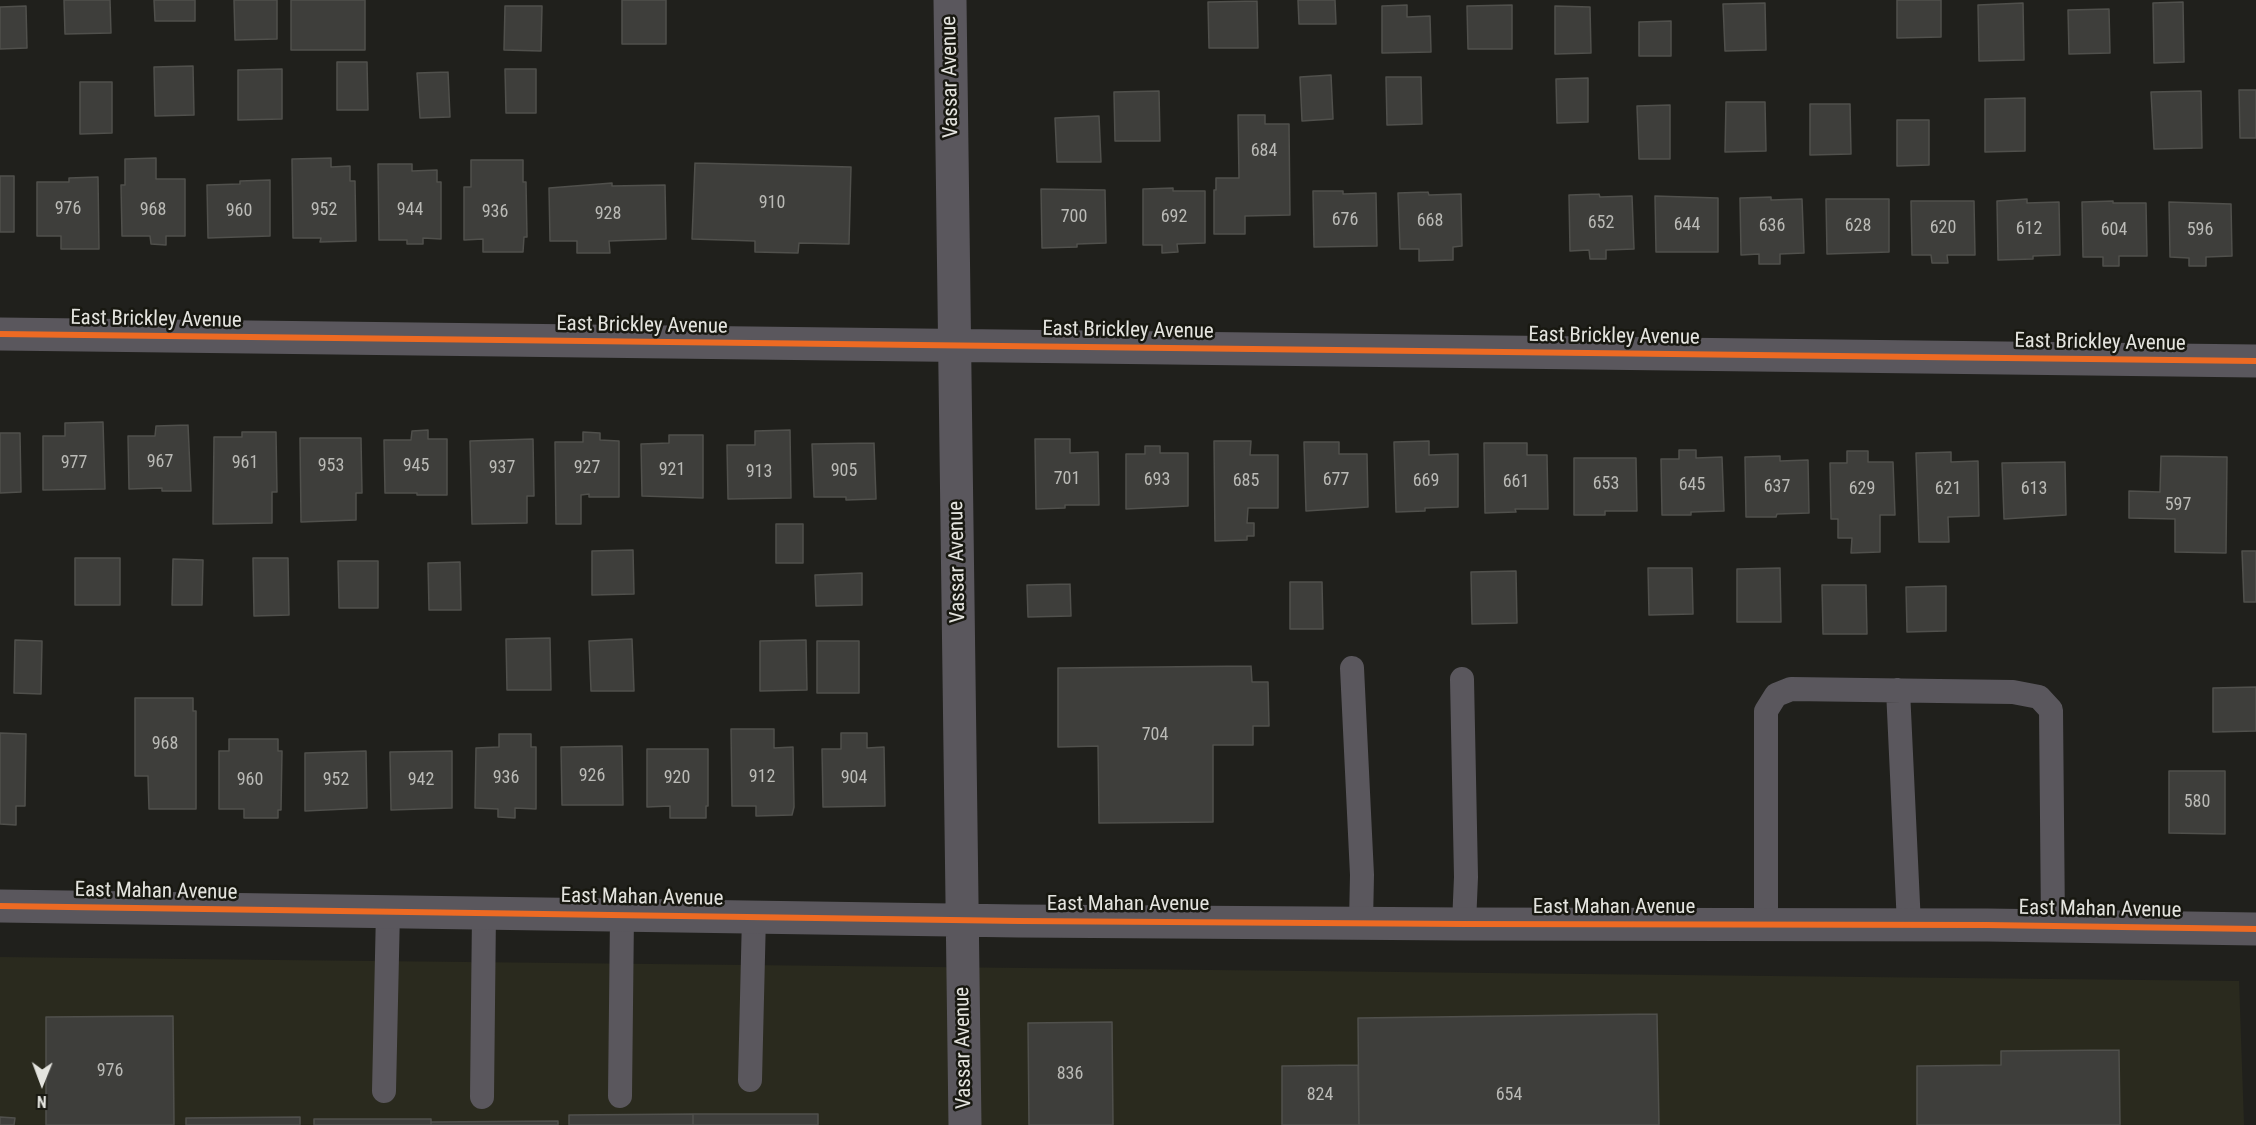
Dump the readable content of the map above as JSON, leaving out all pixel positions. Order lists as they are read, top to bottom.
{
  "streets": {
    "street": ["Vassar Avenue", "East Brickley Avenue", "East Mahan Avenue"]
  },
  "crossings": [
    ["Vassar Avenue", "East Brickley Avenue"],
    ["Vassar Avenue", "East Mahan Avenue"]
  ],
  "house_numbers": [
    "684",
    "910",
    "976",
    "968",
    "952",
    "944",
    "960",
    "936",
    "928",
    "700",
    "692",
    "676",
    "668",
    "652",
    "644",
    "636",
    "628",
    "620",
    "612",
    "604",
    "596",
    "967",
    "977",
    "961",
    "953",
    "945",
    "937",
    "927",
    "921",
    "905",
    "913",
    "701",
    "693",
    "677",
    "685",
    "669",
    "661",
    "653",
    "645",
    "637",
    "629",
    "621",
    "613",
    "597",
    "704",
    "968",
    "926",
    "912",
    "936",
    "920",
    "904",
    "960",
    "952",
    "942",
    "580",
    "976",
    "836",
    "824",
    "654"
  ],
  "north": "bottom"
}
